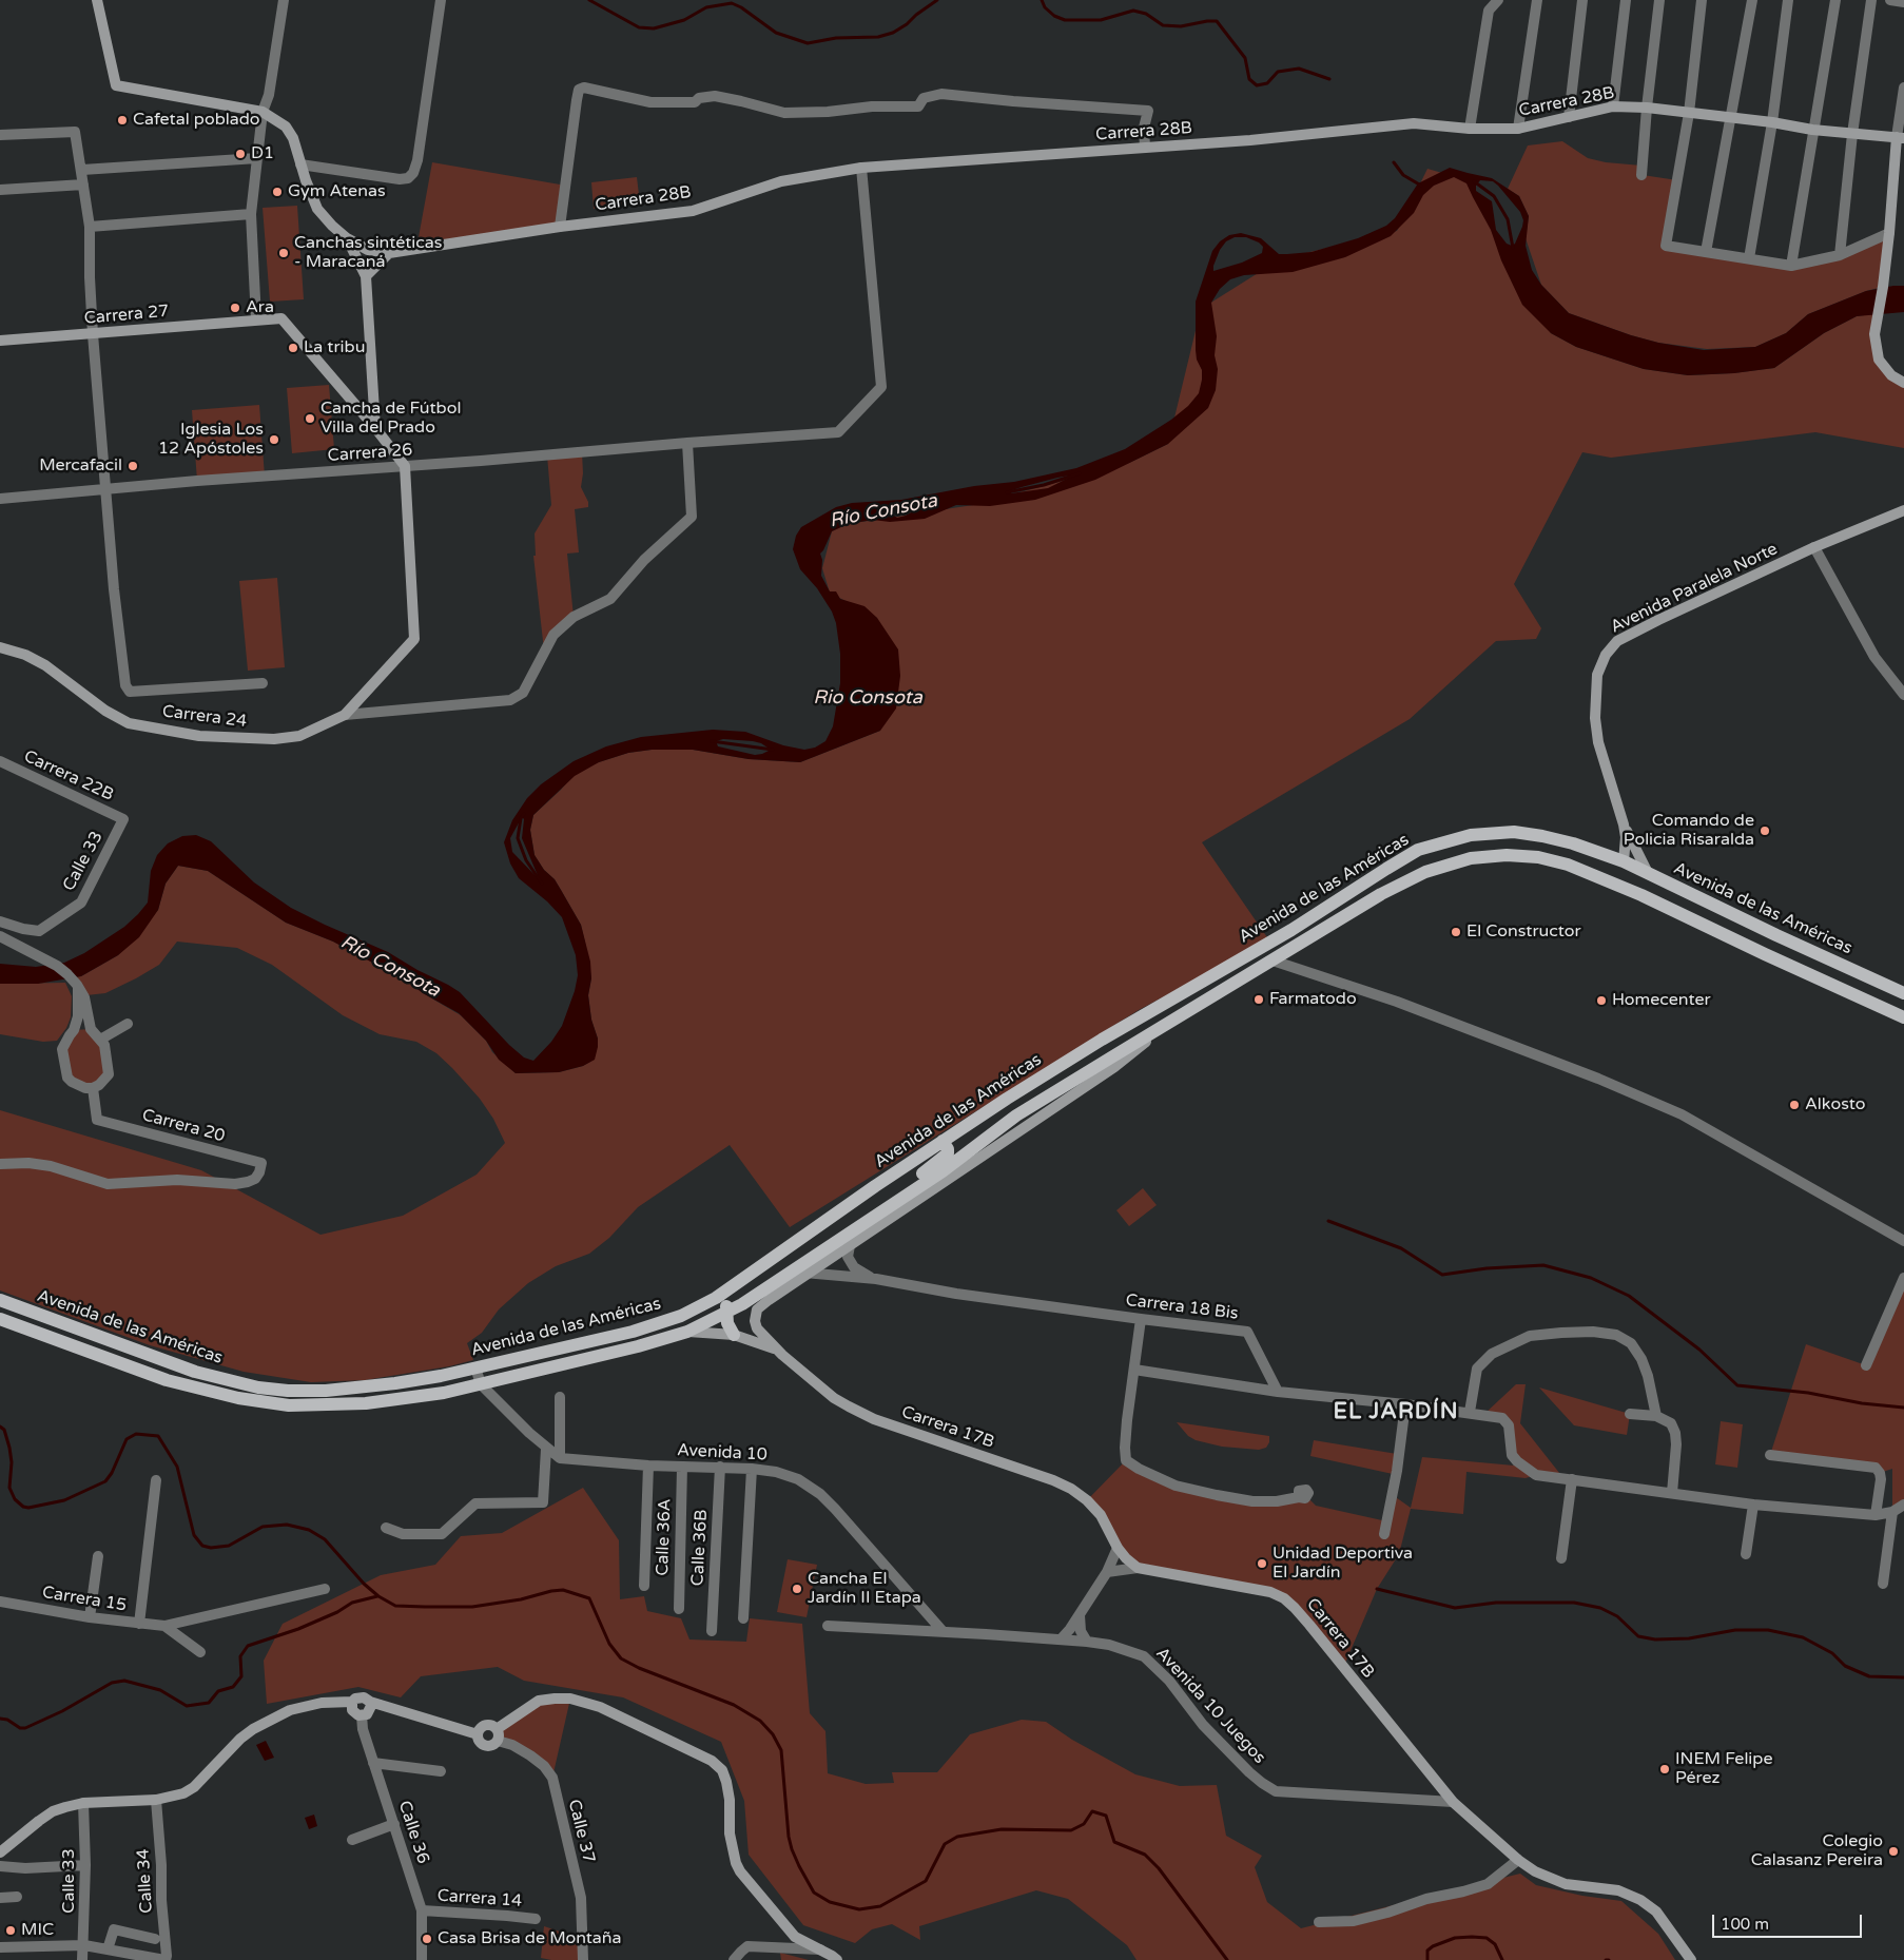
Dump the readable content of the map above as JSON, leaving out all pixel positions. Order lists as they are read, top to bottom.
{
  "streets": {
    "main road": ["Avenida de las Américas"],
    "street": [
      "Carrera 28B",
      "Carrera 27",
      "Carrera 26",
      "Avenida Paralela Norte",
      "Carrera 24",
      "Carrera 22B",
      "Calle 33",
      "Carrera 20",
      "Carrera 18 Bis",
      "Carrera 17B",
      "Avenida 10",
      "Calle 36A",
      "Calle 36B",
      "Carrera 15",
      "Avenida 10 Juegos",
      "Calle 37",
      "Calle 36",
      "Calle 34",
      "Carrera 14"
    ]
  },
  "crossings": [
    ["Carrera 28B", "Carrera 26"],
    ["Carrera 26", "Carrera 24"],
    ["Avenida Paralela Norte", "Avenida de las Américas"],
    ["Carrera 22B", "Calle 33"],
    ["Avenida de las Américas", "Carrera 18 Bis"],
    ["Avenida de las Américas", "Carrera 17B"],
    ["Avenida de las Américas", "Avenida 10"],
    ["Carrera 18 Bis", "Carrera 17B"],
    ["Carrera 17B", "Avenida 10 Juegos"],
    ["Avenida 10", "Calle 36A"],
    ["Avenida 10", "Calle 36B"],
    ["Avenida 10", "Avenida 10 Juegos"],
    ["Calle 36", "Carrera 14"]
  ],
  "districts": ["EL JARDÍN"],
  "water": ["Río Consota", "Rio Consota"],
  "places": [
    "Cafetal poblado",
    "D1",
    "Gym Atenas",
    "Canchas sintéticas - Maracaná",
    "Ara",
    "La tribu",
    "Cancha de Fútbol Villa del Prado",
    "Iglesia Los 12 Apóstoles",
    "Mercafacil",
    "Comando de Policia Risaralda",
    "El Constructor",
    "Farmatodo",
    "Homecenter",
    "Alkosto",
    "Unidad Deportiva El Jardín",
    "Cancha El Jardín II Etapa",
    "INEM Felipe Pérez",
    "Colegio Calasanz Pereira",
    "MIC",
    "Casa Brisa de Montaña"
  ],
  "scale_bar": "100 m"
}
